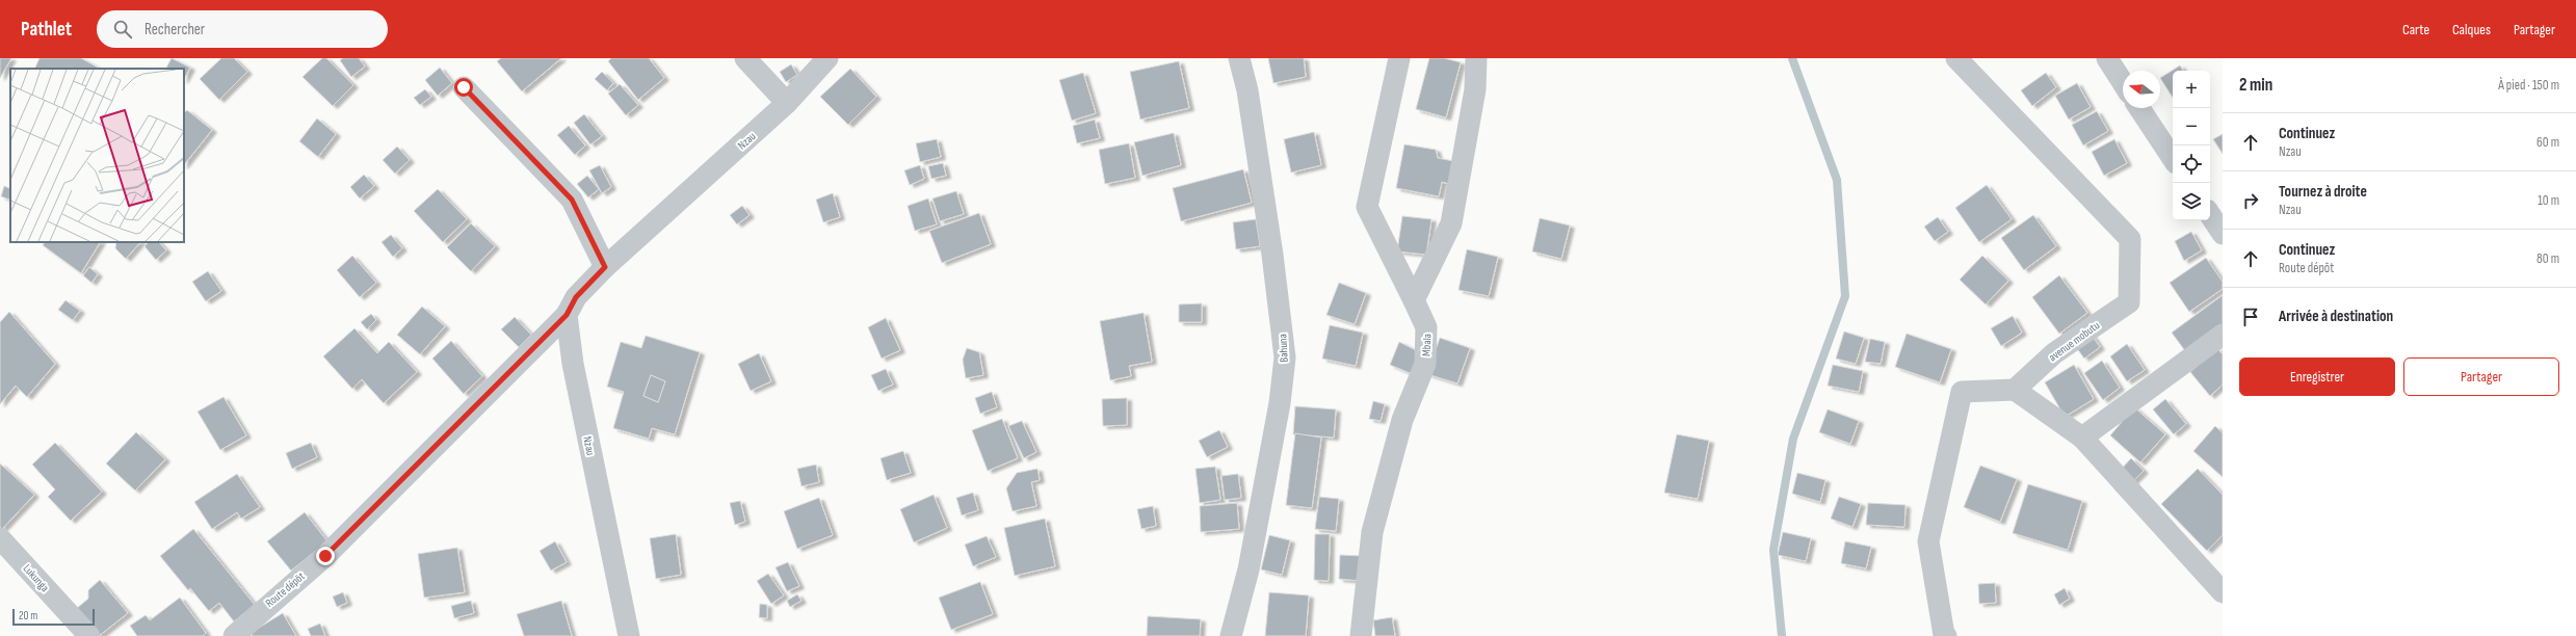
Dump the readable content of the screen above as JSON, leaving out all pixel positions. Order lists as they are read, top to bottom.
{
  "streets": {
    "street": [
      "Nzau",
      "avenue mobutu",
      "Mbala",
      "Bahuna",
      "Lukunga",
      "Route dépôt"
    ]
  },
  "crossings": [
    ["Nzau", "Route dépôt"]
  ],
  "scale_bar": "20 m",
  "north": "left",
  "page": {
    "header": "Pathlet",
    "search": "Rechercher",
    "nav": ["Carte", "Calques", "Partager"],
    "heading": ["2 min", "À pied · 150 m"],
    "map_buttons": ["+", "−"],
    "list": [
      ["Continuez", "Nzau", "60 m"],
      ["Tournez à droite", "Nzau", "10 m"],
      ["Continuez", "Route dépôt", "80 m"],
      "Arrivée à destination"
    ],
    "buttons": ["Enregistrer", "Partager"],
    "scale": "20 m"
  }
}
